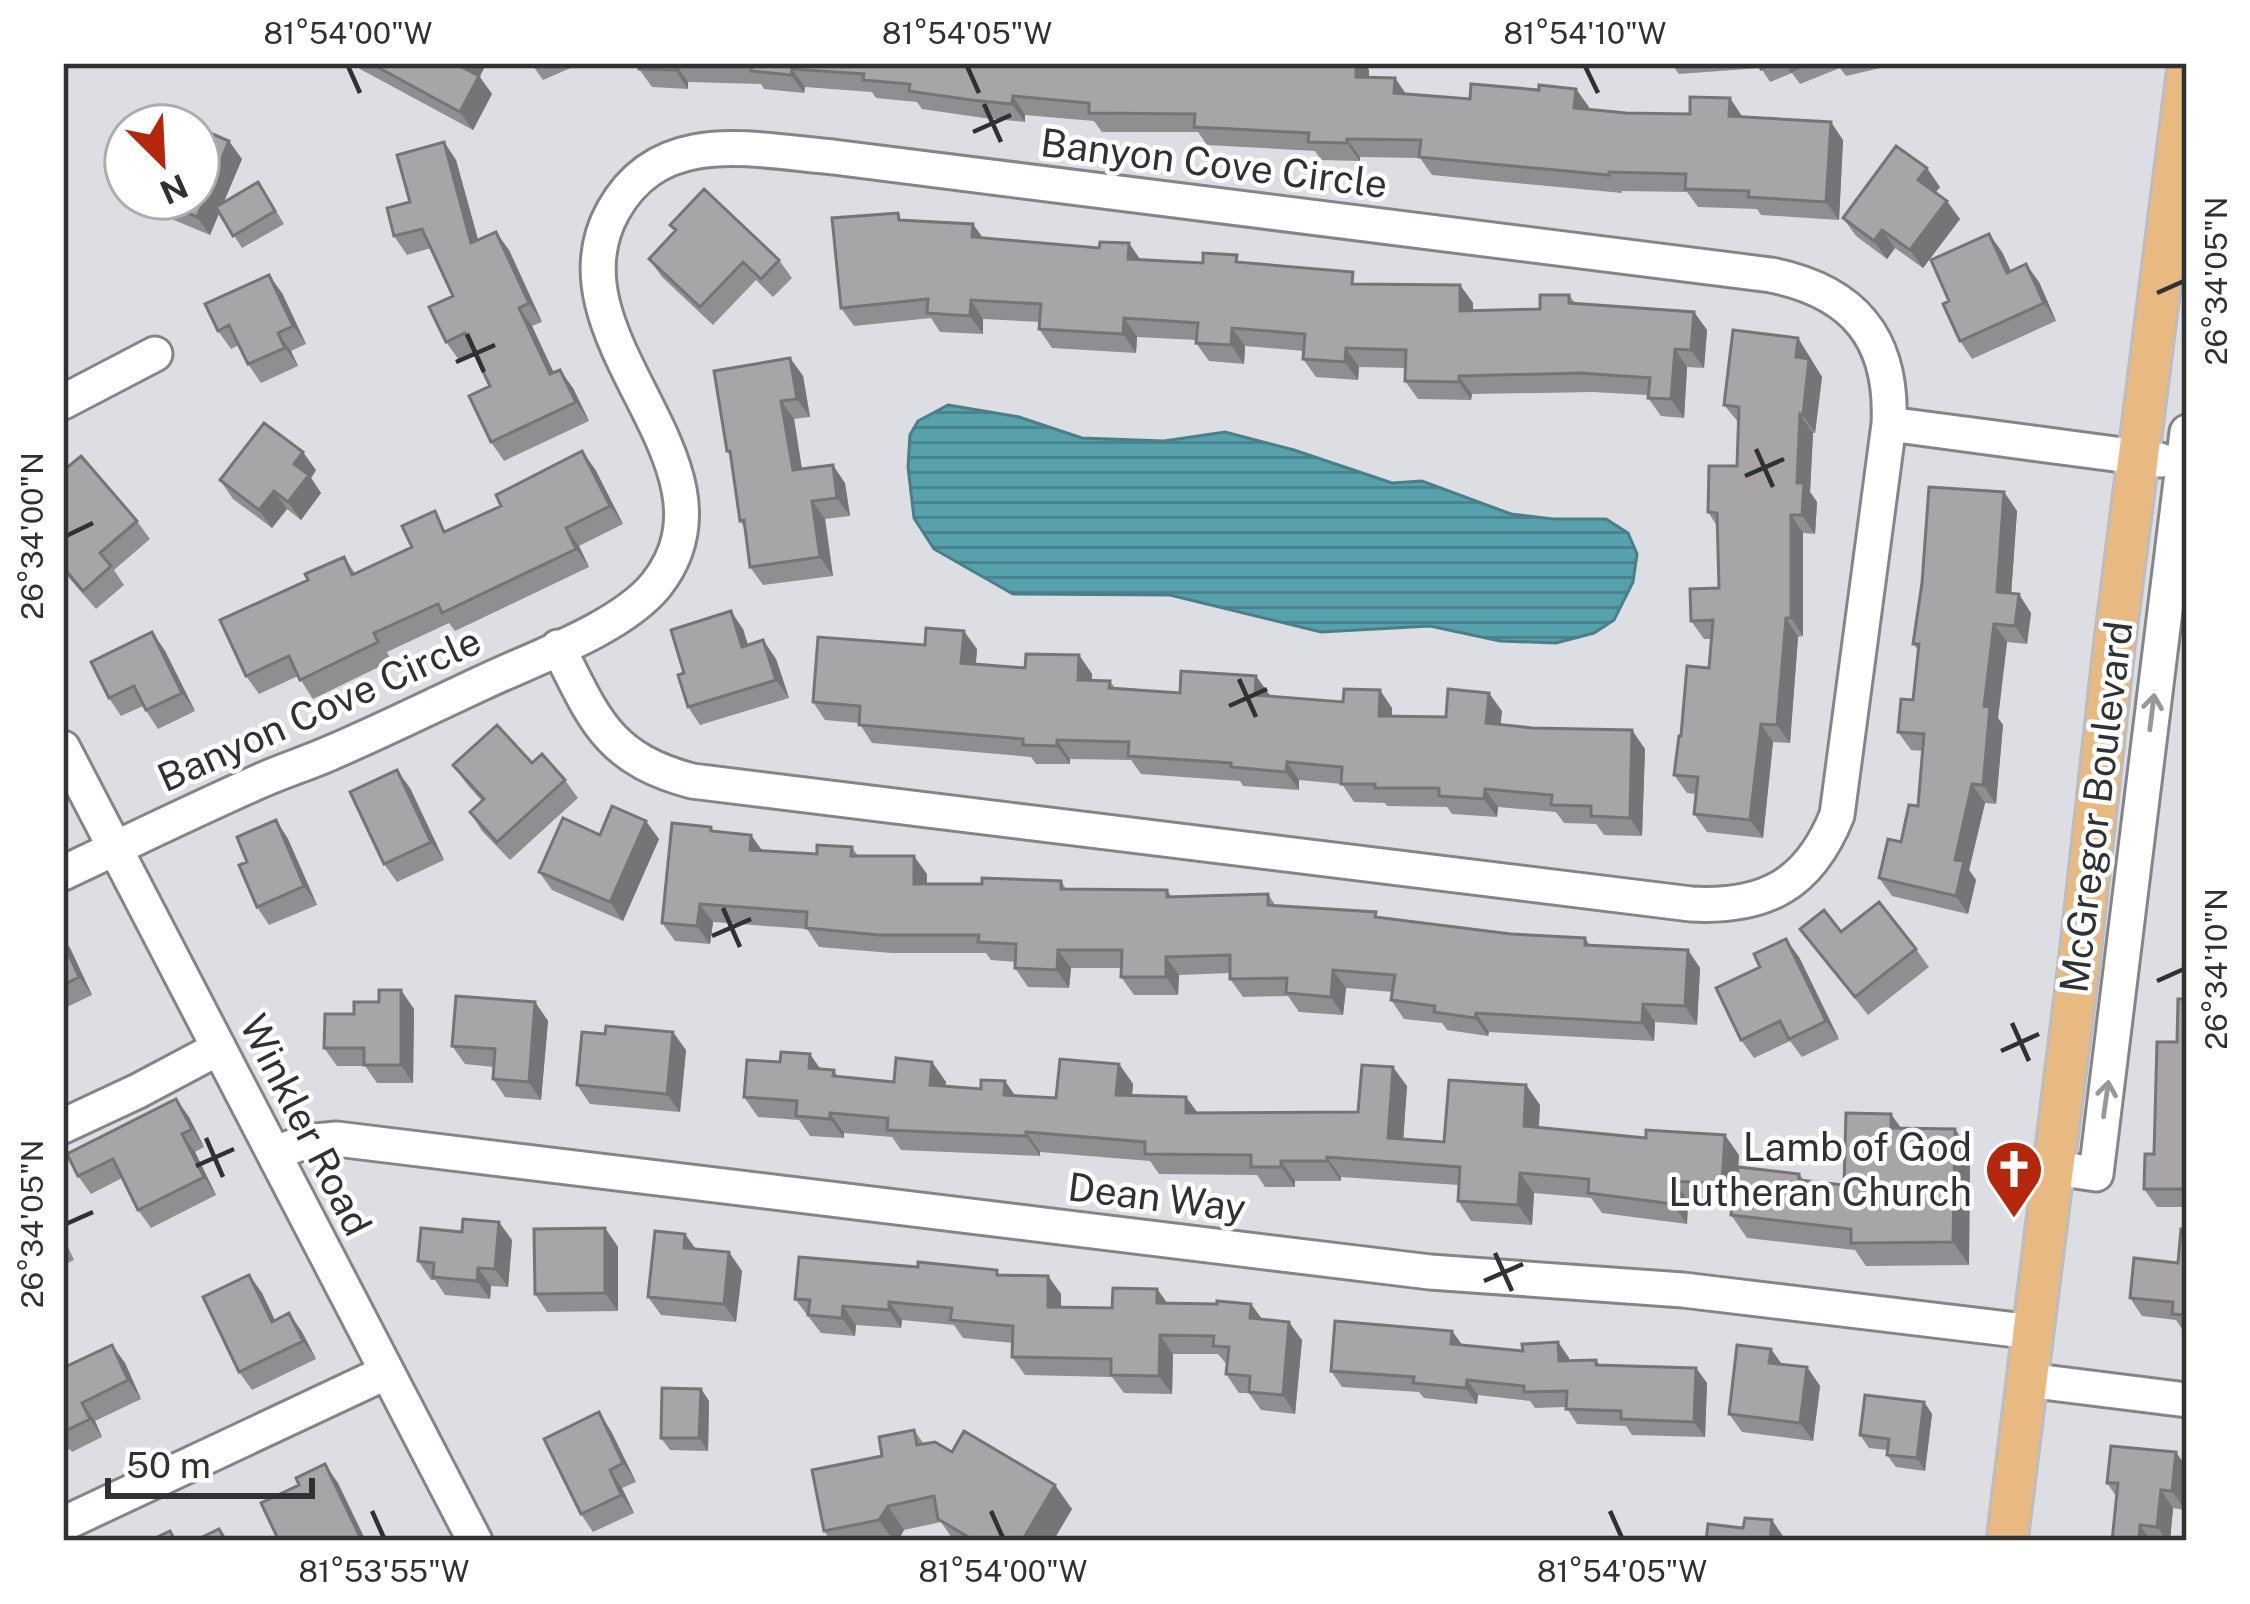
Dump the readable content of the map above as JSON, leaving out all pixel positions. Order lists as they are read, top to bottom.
{
  "streets": {
    "main road": ["McGregor Boulevard"],
    "street": ["Banyon Cove Circle", "Winkler Road", "Dean Way"]
  },
  "crossings": [
    ["Banyon Cove Circle", "Winkler Road"],
    ["McGregor Boulevard", "Dean Way"],
    ["Winkler Road", "Dean Way"]
  ],
  "places": {
    "church": ["Lamb of God Lutheran Church"]
  },
  "scale_bar": "50 m",
  "north": "bottom right",
  "coordinates": [
    "81°54'00\"W",
    "81°54'05\"W",
    "81°54'10\"W",
    "26°34'05\"N",
    "26°34'00\"N",
    "26°34'10\"N",
    "81°53'55\"W"
  ]
}
